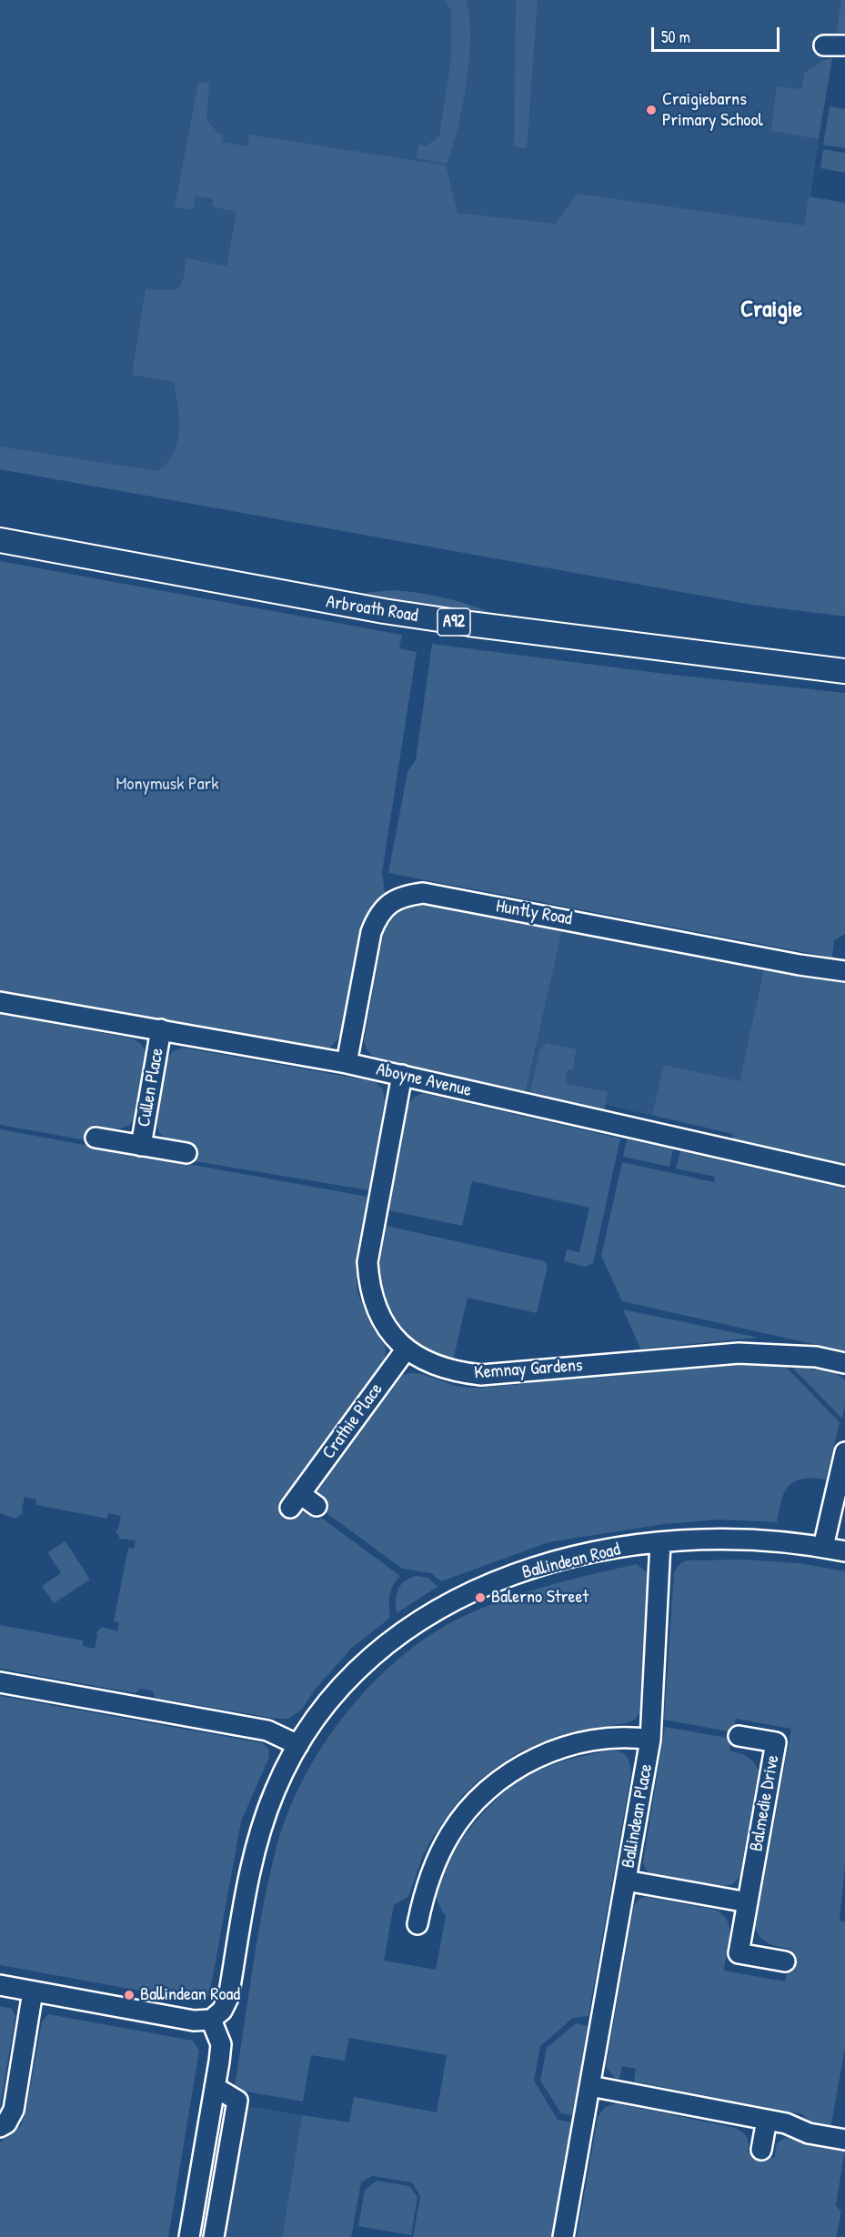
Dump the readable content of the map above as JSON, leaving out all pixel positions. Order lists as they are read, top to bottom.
{
  "streets": {
    "main road": ["Arbroath Road", "A92"],
    "street": [
      "Huntly Road",
      "Aboyne Avenue",
      "Cullen Place",
      "Kemnay Gardens",
      "Crathie Place",
      "Ballindean Road",
      "Balmedie Drive",
      "Ballindean Place"
    ]
  },
  "crossings": [
    ["Huntly Road", "Aboyne Avenue"],
    ["Aboyne Avenue", "Cullen Place"],
    ["Aboyne Avenue", "Kemnay Gardens"],
    ["Kemnay Gardens", "Crathie Place"],
    ["Ballindean Road", "Ballindean Place"]
  ],
  "districts": ["Craigie"],
  "parks": ["Monymusk Park"],
  "places": ["Craigiebarns Primary School", "Balerno Street", "Ballindean Road"],
  "scale_bar": "50 m"
}
